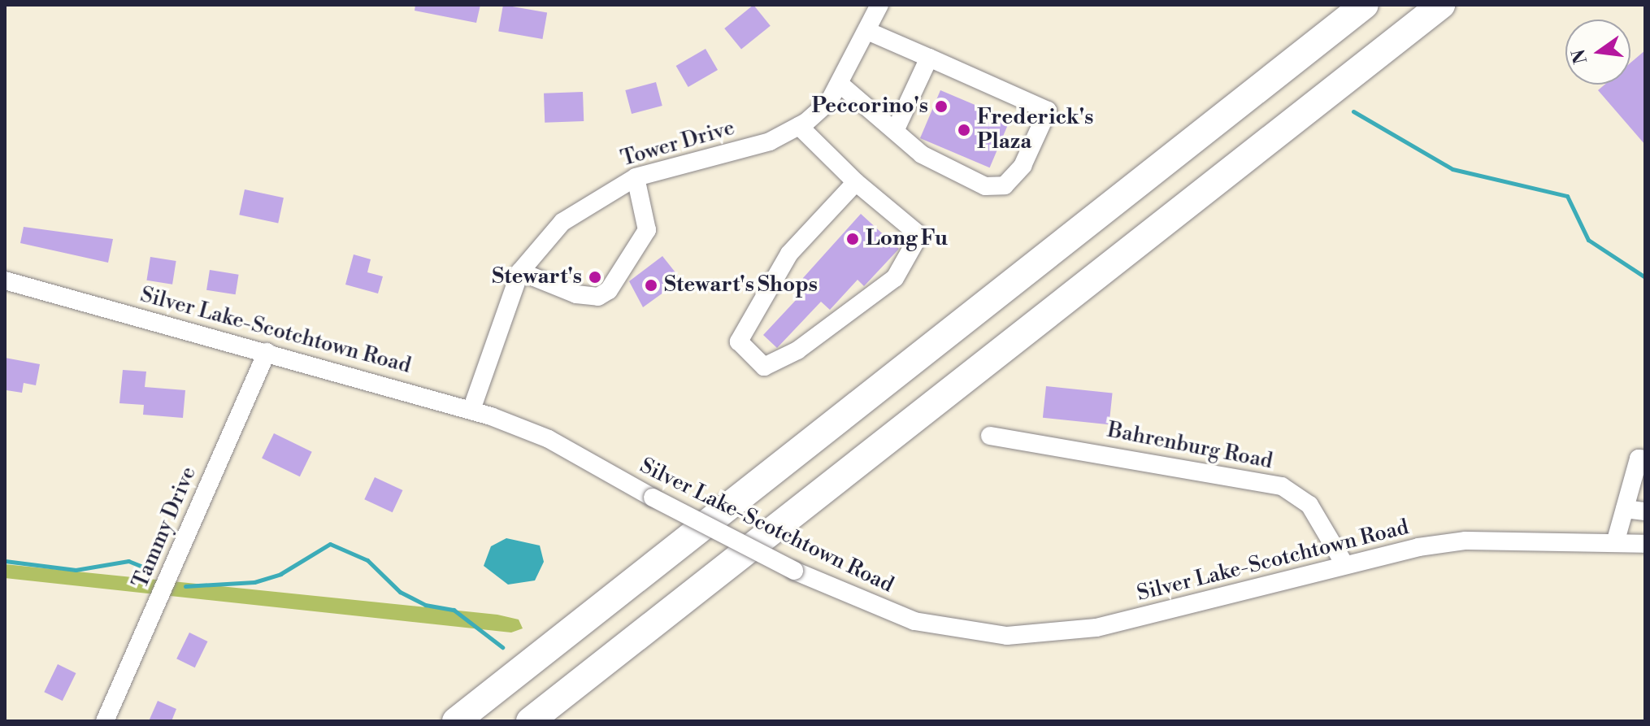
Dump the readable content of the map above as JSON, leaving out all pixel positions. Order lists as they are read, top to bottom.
{
  "streets": {
    "street": [
      "Tower Drive",
      "Silver Lake-Scotchtown Road",
      "Bahrenburg Road",
      "Tammy Drive"
    ]
  },
  "crossings": [
    ["Tower Drive", "Silver Lake-Scotchtown Road"],
    ["Silver Lake-Scotchtown Road", "Bahrenburg Road"],
    ["Silver Lake-Scotchtown Road", "Tammy Drive"]
  ],
  "places": [
    "Peccorino's",
    "Frederick's Plaza",
    "Long Fu",
    "Stewart's",
    "Stewart's Shops"
  ],
  "north": "left"
}
